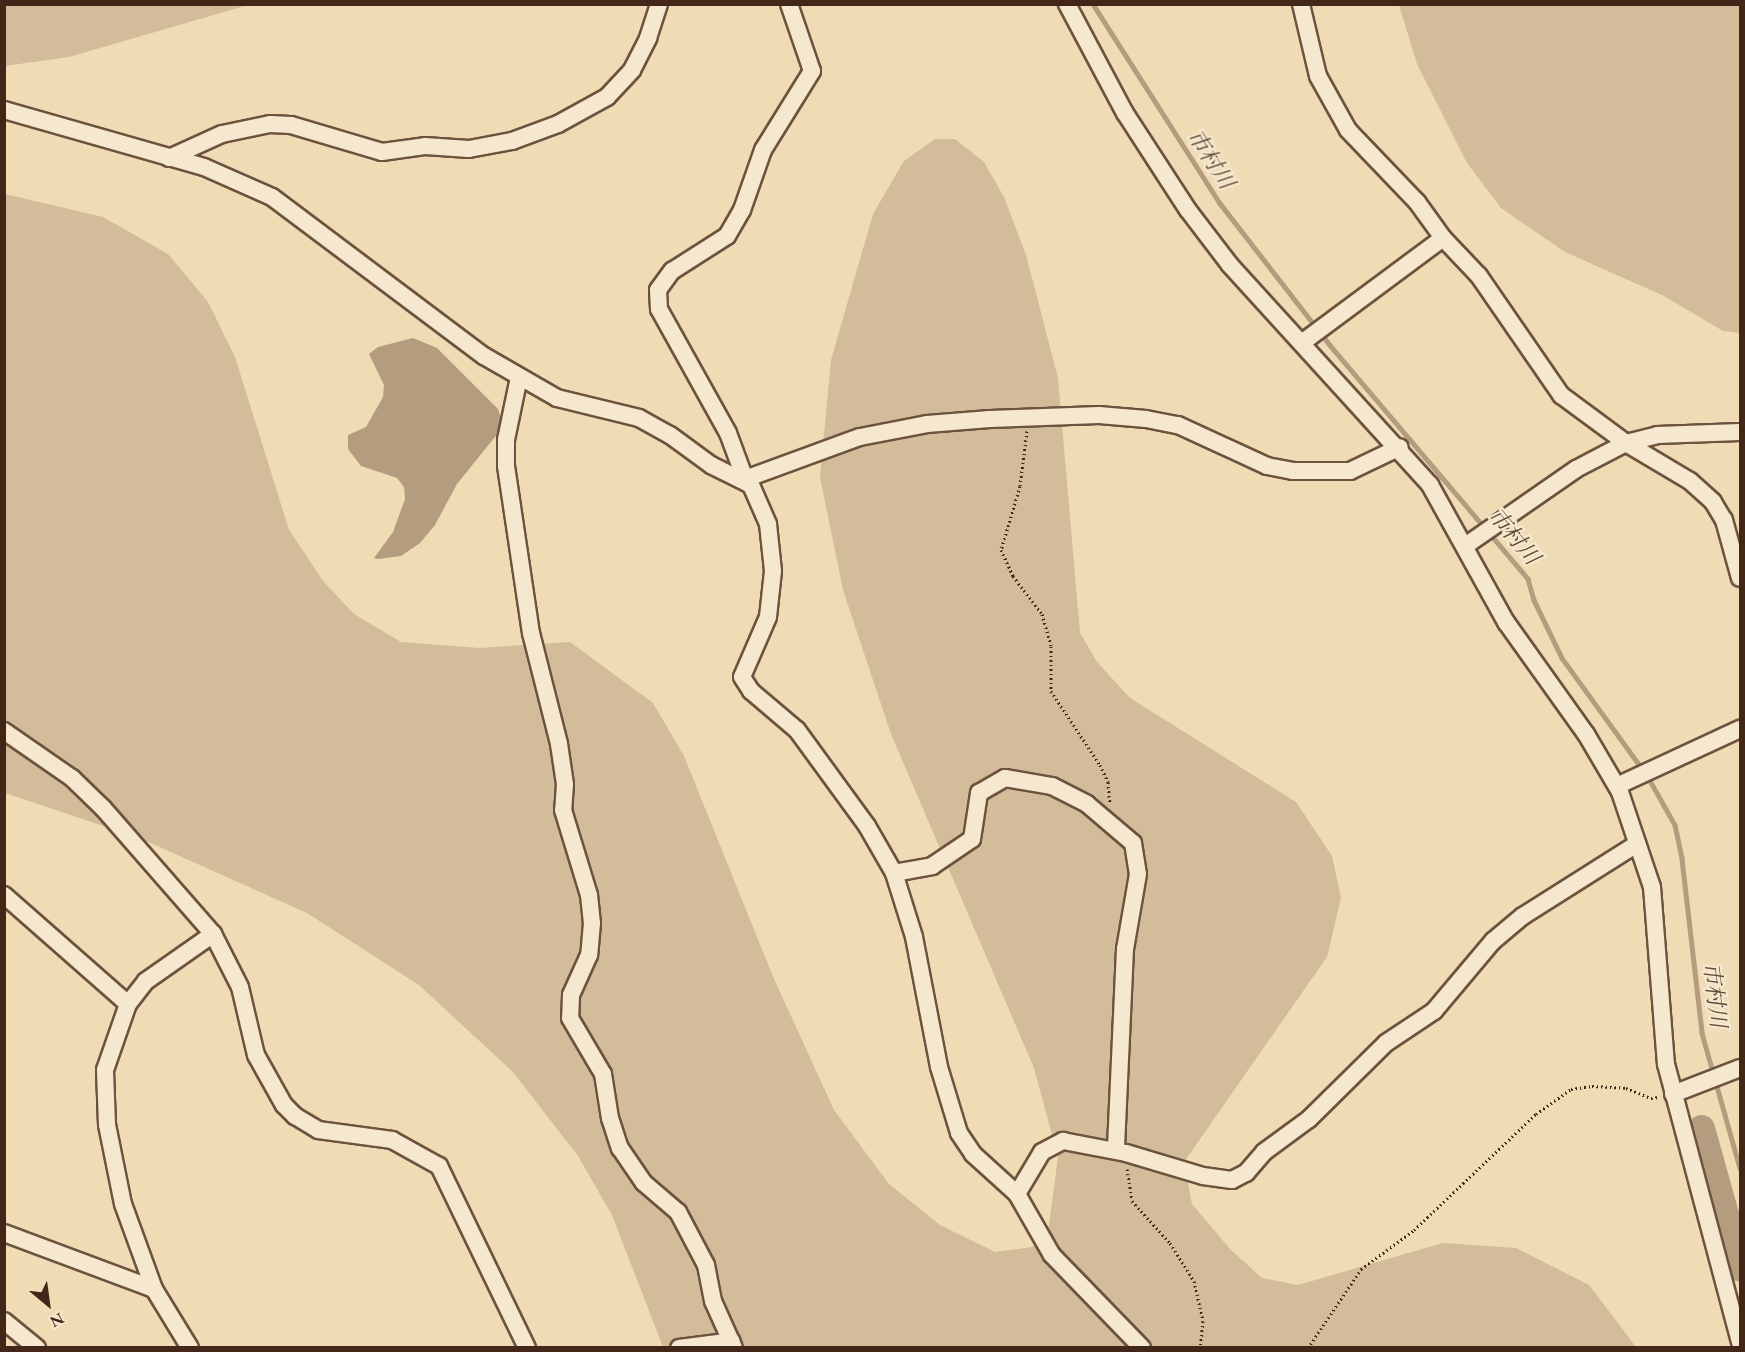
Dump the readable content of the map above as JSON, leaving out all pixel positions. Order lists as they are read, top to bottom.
{
  "water": ["市村川"],
  "north": "bottom right"
}
